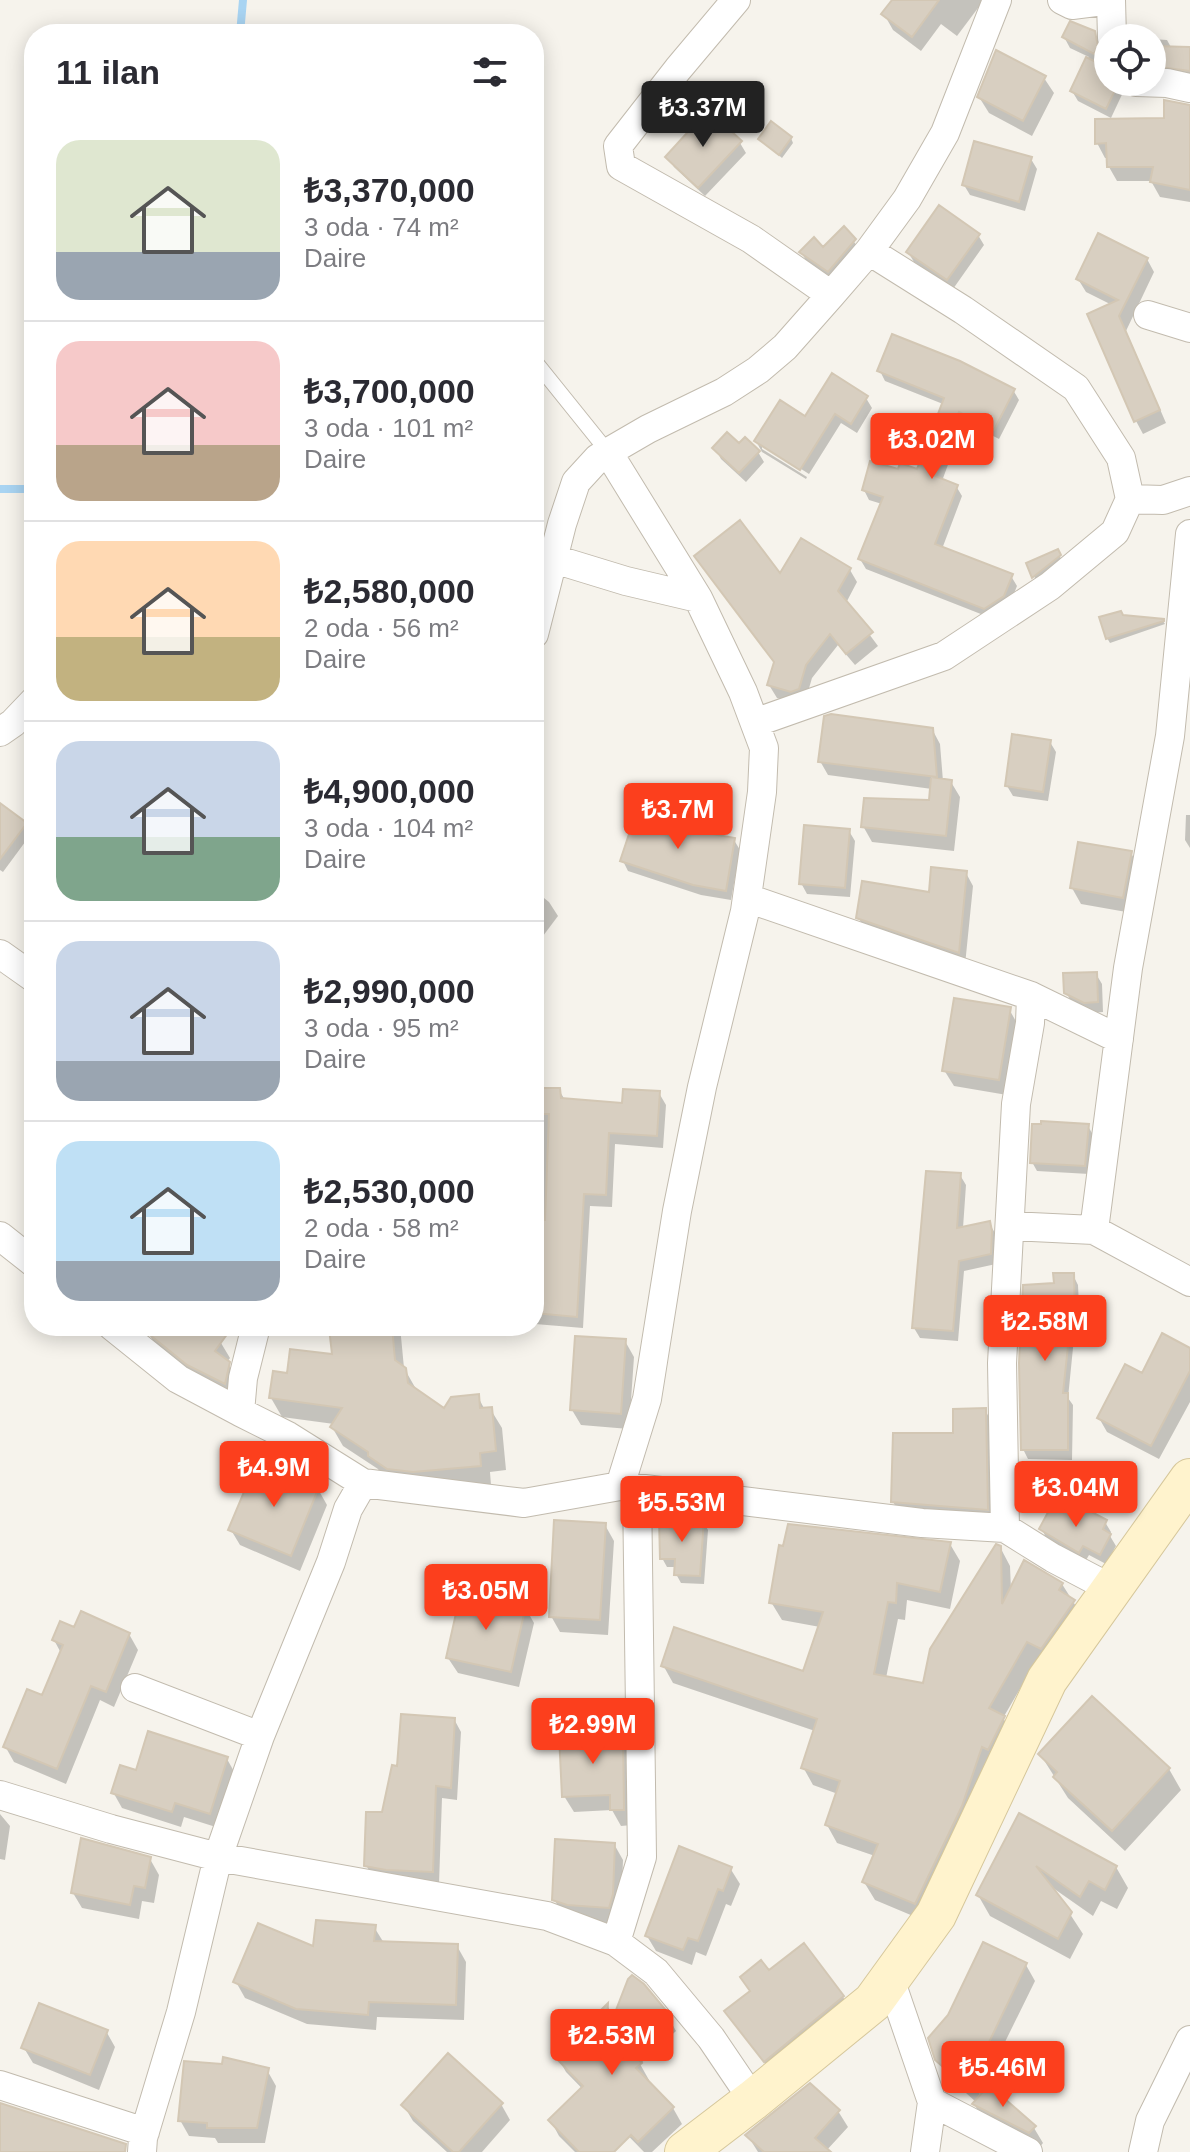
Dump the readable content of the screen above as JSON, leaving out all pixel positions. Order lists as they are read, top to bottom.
{
  "page": {
    "heading": "11 ilan",
    "price": [
      "₺3.37M",
      "₺3.02M",
      "₺3.7M",
      "₺2.58M",
      "₺4.9M",
      "₺3.04M",
      "₺5.53M",
      "₺3.05M",
      "₺2.99M",
      "₺2.53M",
      "₺5.46M"
    ],
    "list": [
      {
        "name": "₺3,370,000",
        "note": "3 oda · 74 m² · Daire"
      },
      {
        "name": "₺3,700,000",
        "note": "3 oda · 101 m² · Daire"
      },
      {
        "name": "₺2,580,000",
        "note": "2 oda · 56 m² · Daire"
      },
      {
        "name": "₺4,900,000",
        "note": "3 oda · 104 m² · Daire"
      },
      {
        "name": "₺2,990,000",
        "note": "3 oda · 95 m² · Daire"
      },
      {
        "name": "₺2,530,000",
        "note": "2 oda · 58 m² · Daire"
      }
    ]
  }
}
